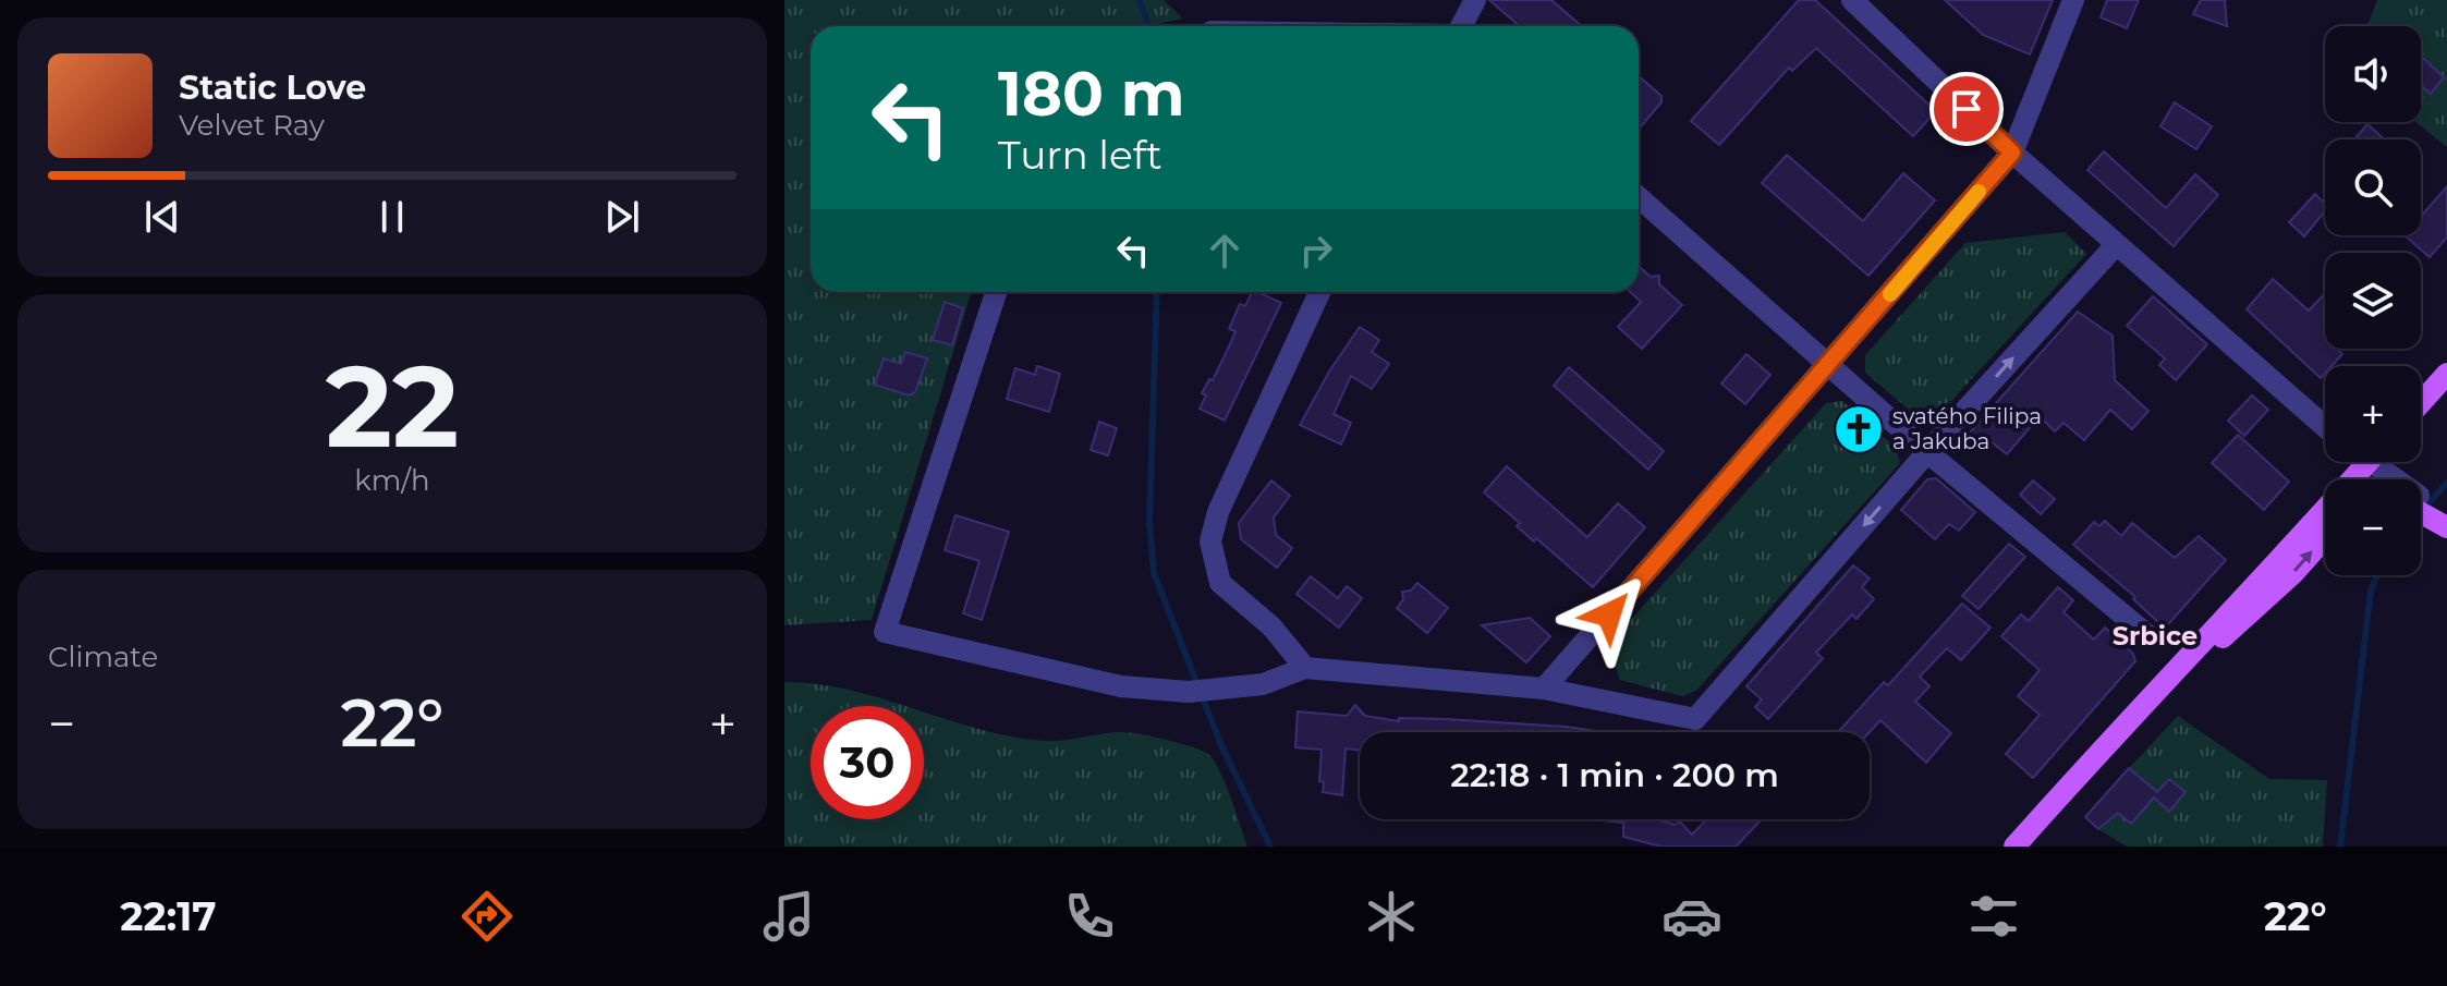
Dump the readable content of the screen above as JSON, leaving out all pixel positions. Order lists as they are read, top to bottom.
{
  "districts": ["Srbice"],
  "places": {
    "church": ["svatého Filipa a Jakuba"]
  },
  "page": {
    "map_buttons": ["+", "−"],
    "turn": ["180 m", "Turn left"],
    "song": ["Static Love", "Velvet Ray"],
    "tile": [
      ["22", "km/h"],
      "Climate"
    ],
    "heat": ["−", "22°", "+"],
    "limit": "30",
    "trip": "22:18 · 1 min · 200 m",
    "tabs": ["22:17", "22°"]
  }
}
